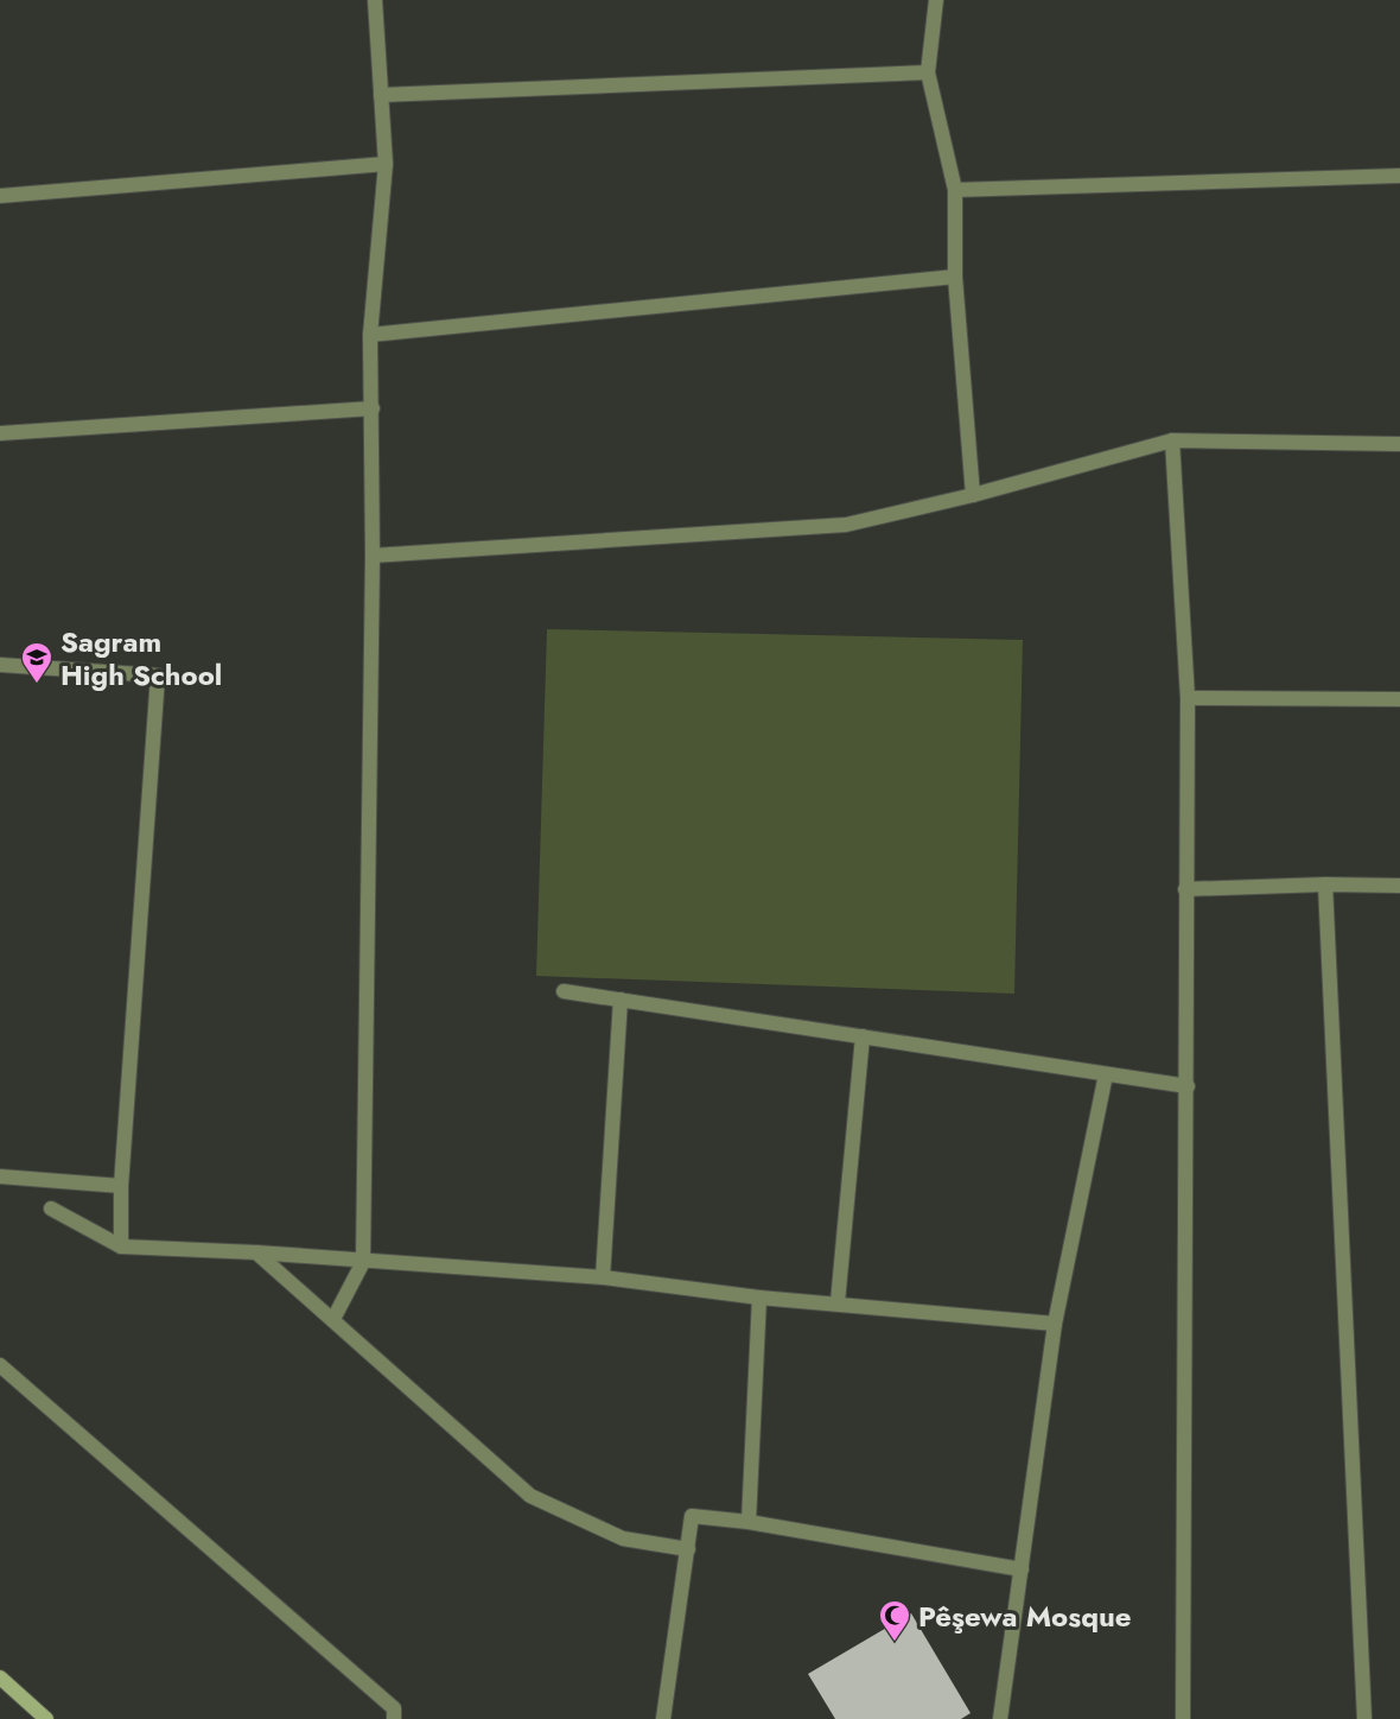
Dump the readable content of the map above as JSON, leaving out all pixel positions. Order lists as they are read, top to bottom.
{
  "places": {
    "school or university": ["Sagram High School"],
    "mosque": ["Pêşewa Mosque"]
  }
}
